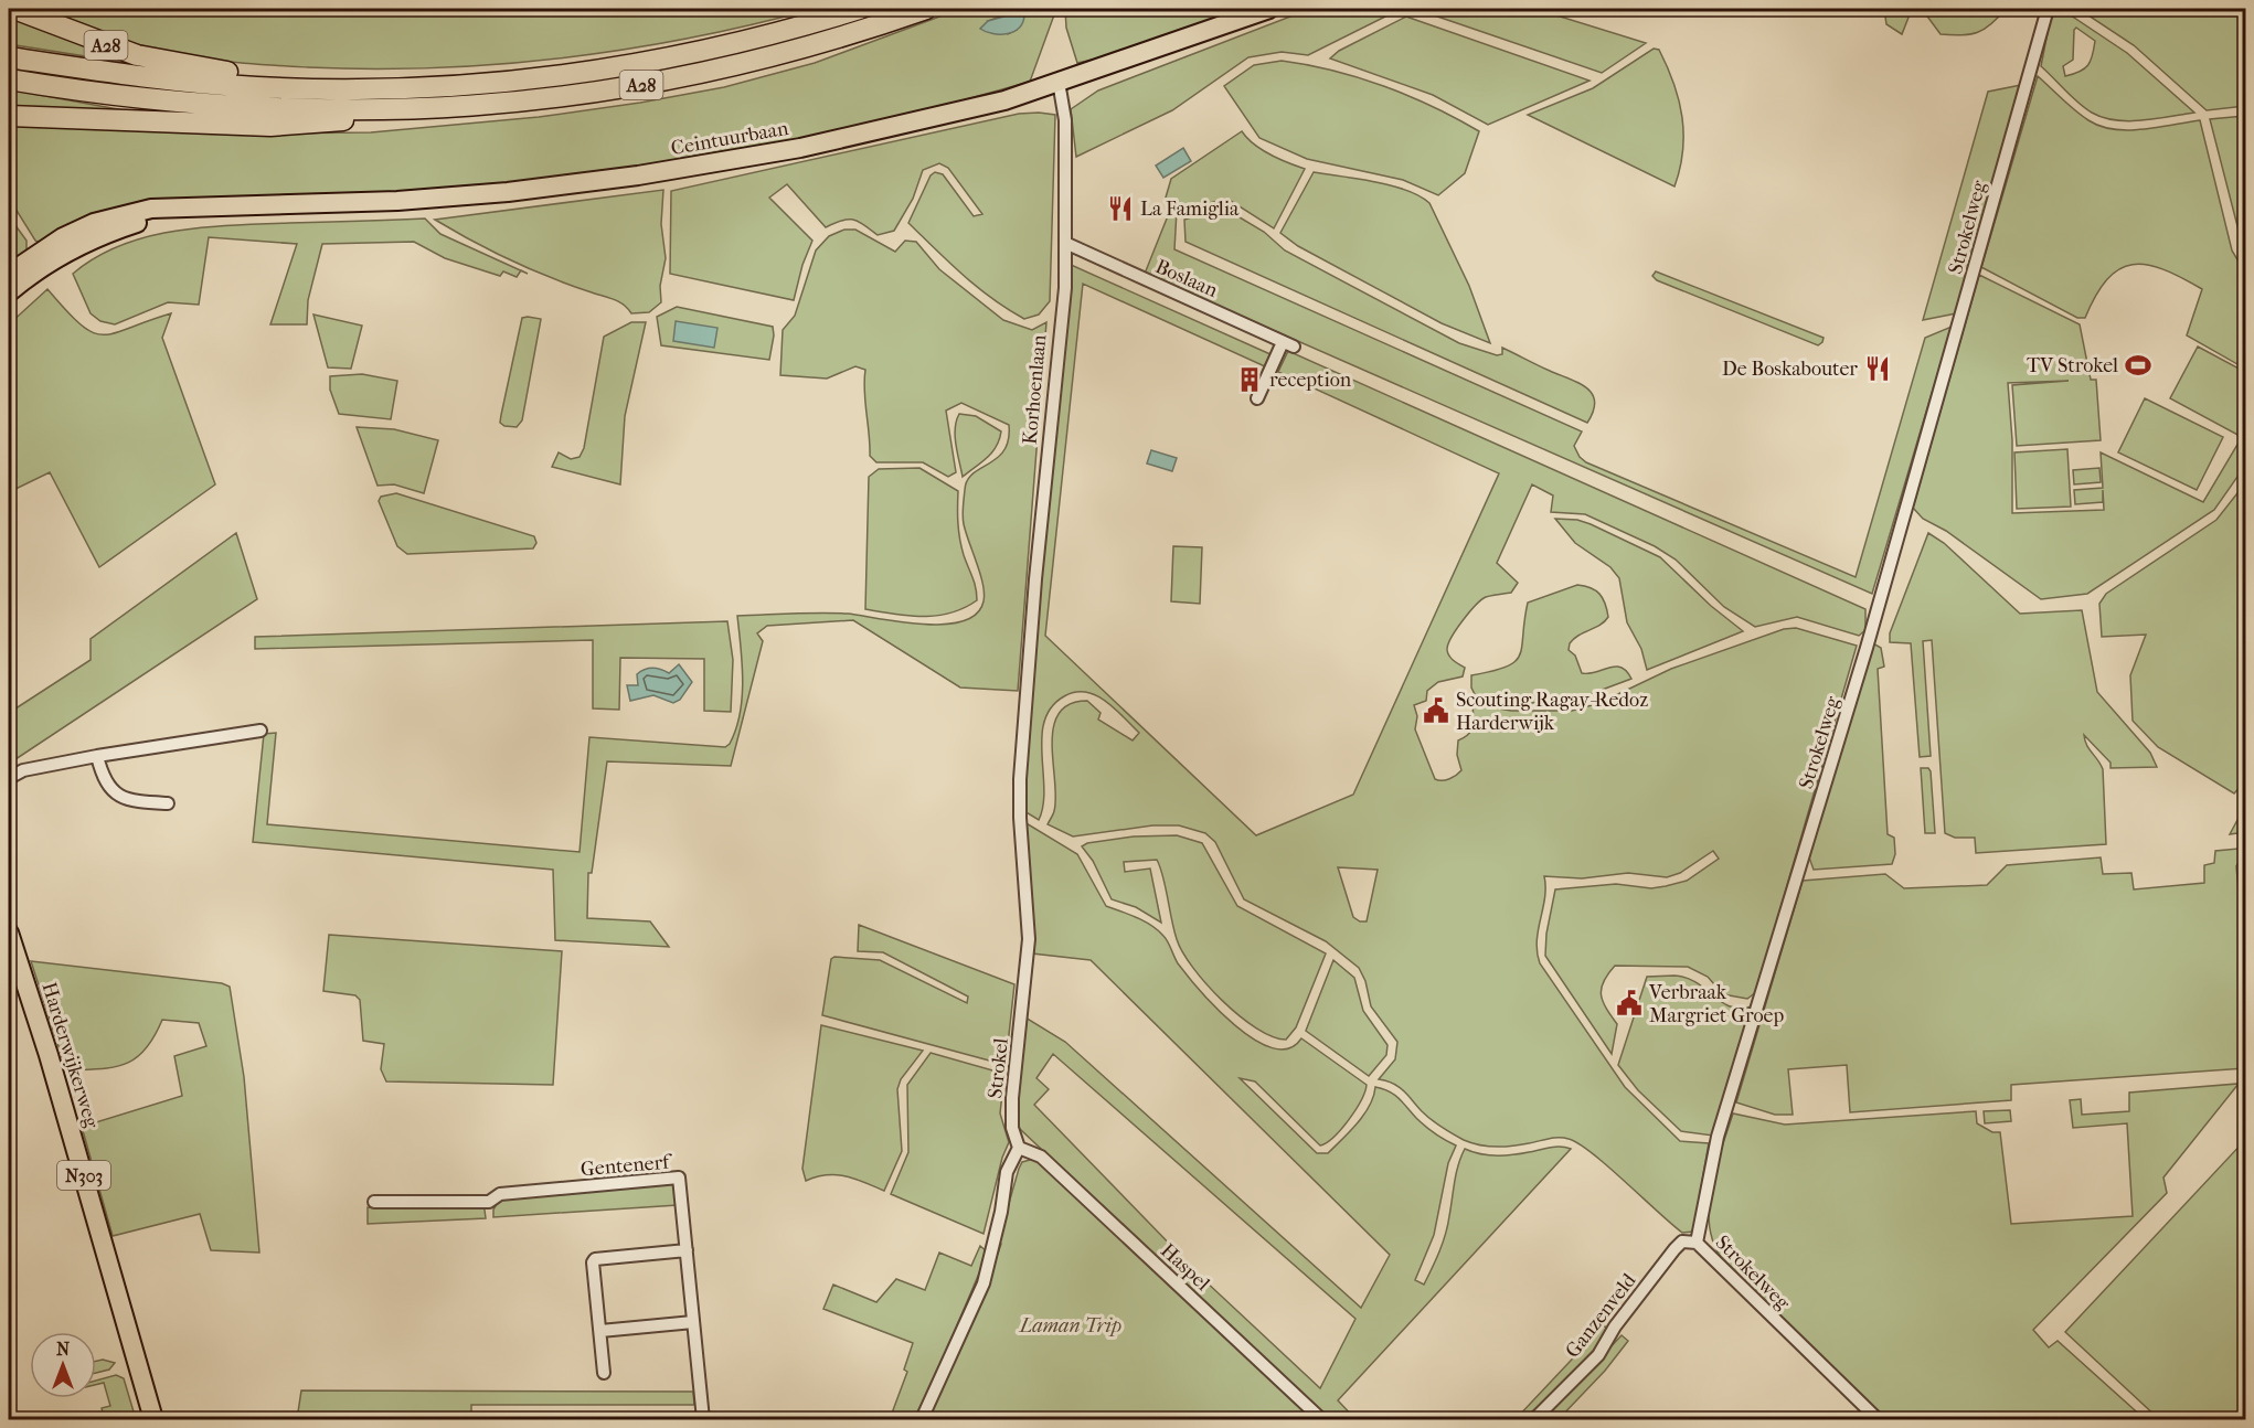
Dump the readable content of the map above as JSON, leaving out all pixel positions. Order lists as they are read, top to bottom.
{
  "streets": {
    "highway": ["A28"],
    "main road": ["Ceintuurbaan", "Harderwijkerweg", "N303"],
    "street": [
      "Strokelweg",
      "Boslaan",
      "Korhoenlaan",
      "Strokel",
      "Gentenerf",
      "Haspel",
      "Ganzenveld"
    ]
  },
  "crossings": [
    ["Ceintuurbaan", "Korhoenlaan"],
    ["Strokelweg", "Ganzenveld"],
    ["Boslaan", "Korhoenlaan"],
    ["Korhoenlaan", "Strokel"],
    ["Strokel", "Haspel"]
  ],
  "parks": ["Laman Trip"],
  "places": {
    "restaurant": ["La Famiglia", "De Boskabouter"],
    "sports": ["TV Strokel"],
    "building": ["reception"],
    "public building": ["Scouting Ragay-Redoz Harderwijk", "Verbraak Margriet Groep"]
  },
  "north": "top"
}
